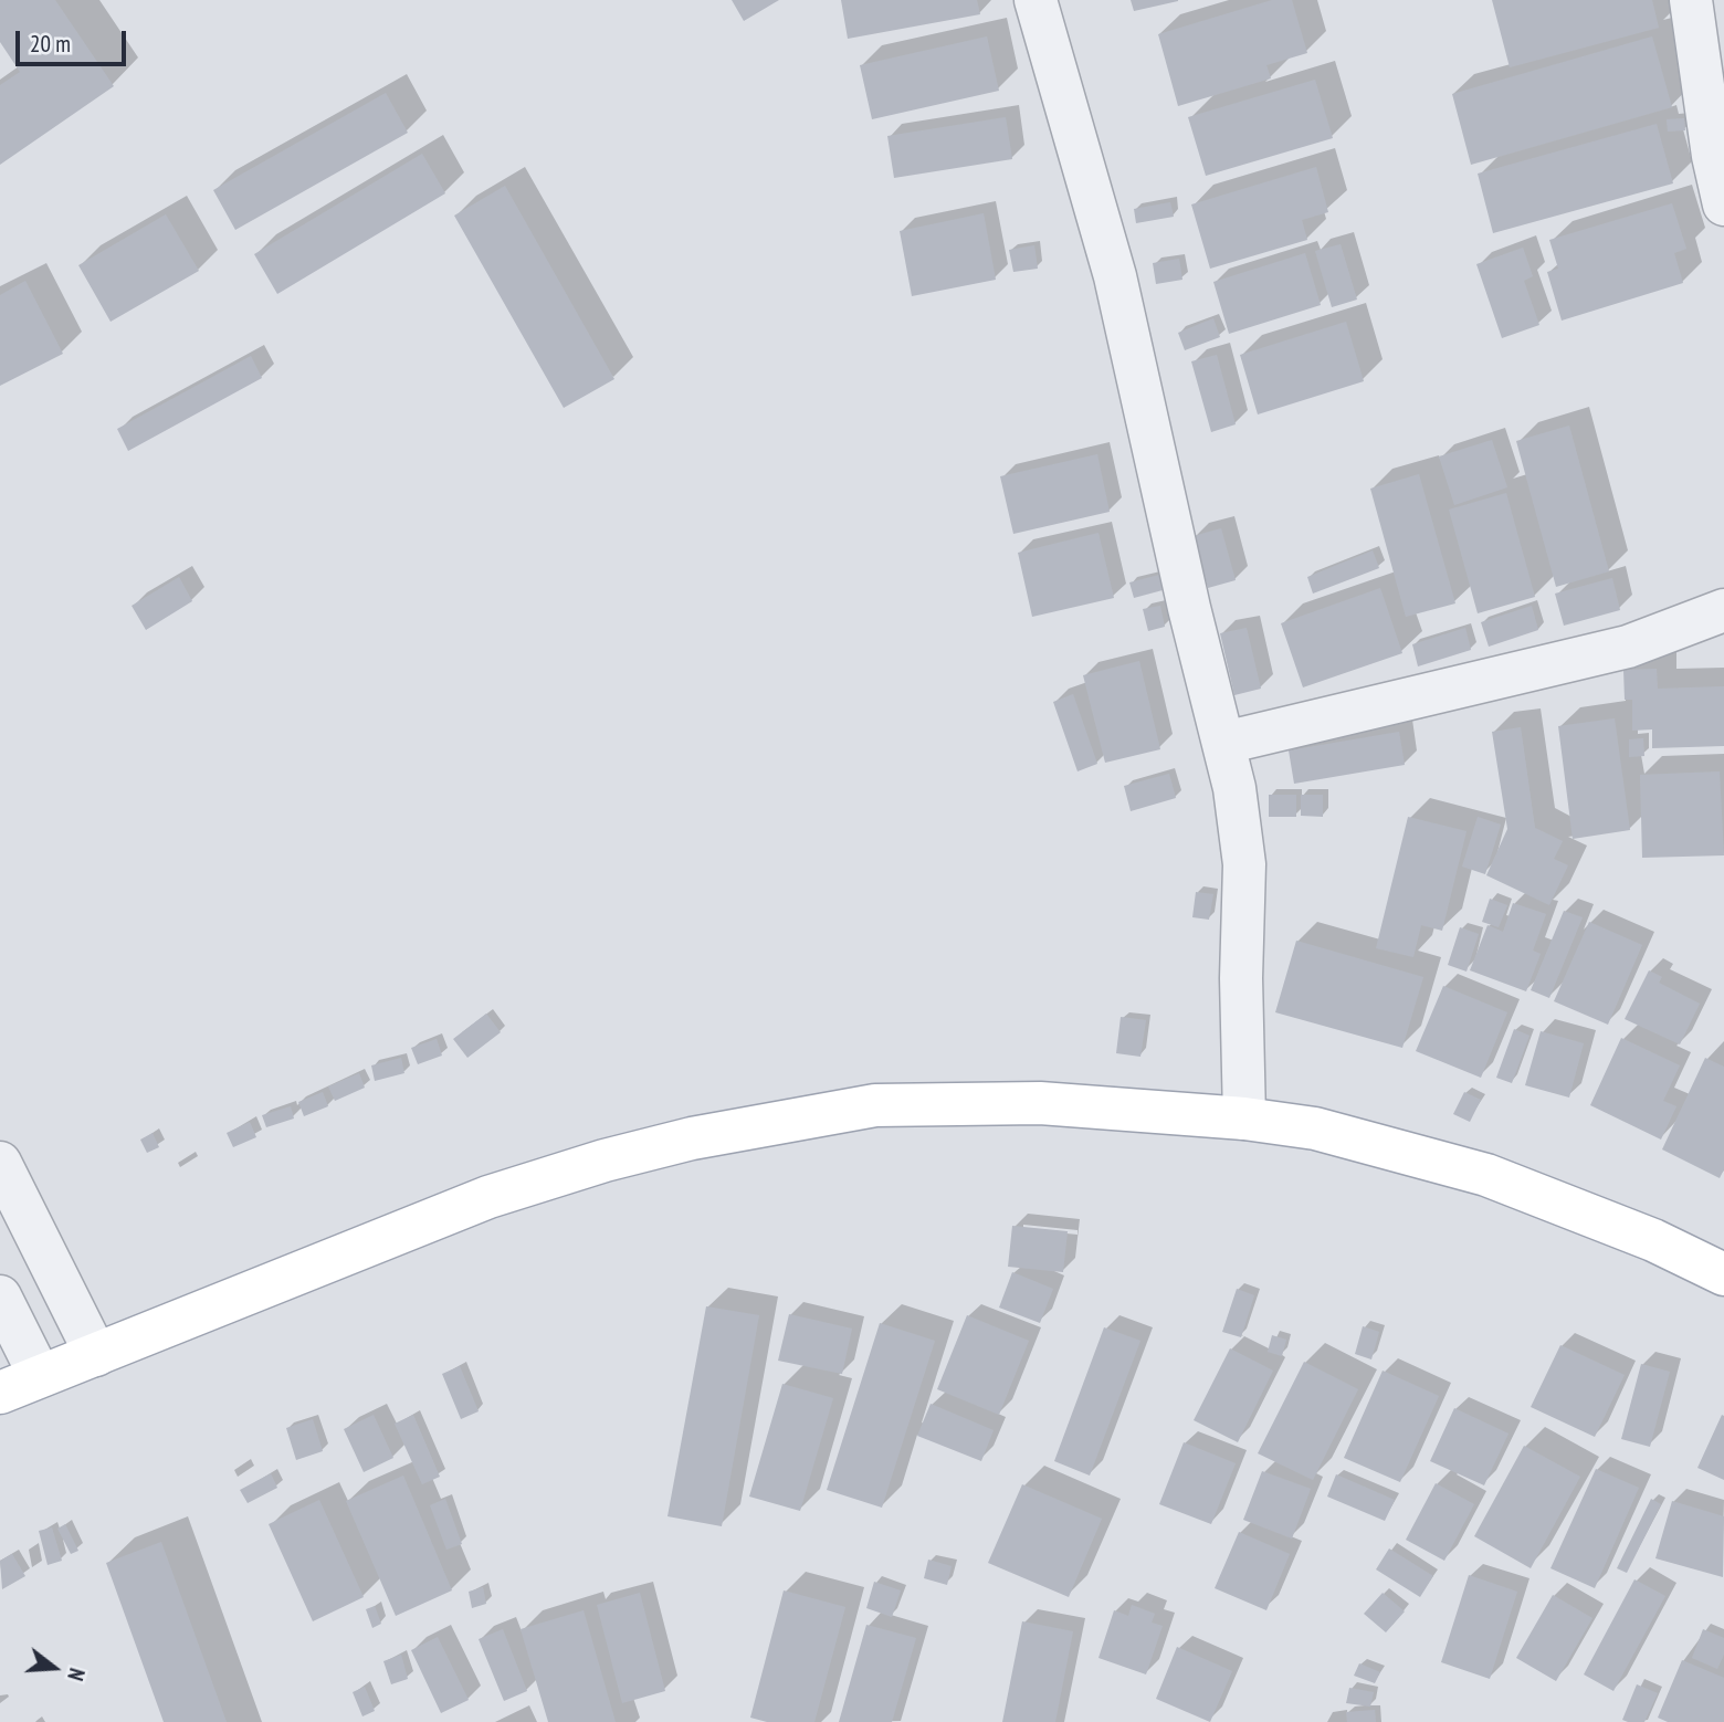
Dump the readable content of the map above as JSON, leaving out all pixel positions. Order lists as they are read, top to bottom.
{
  "scale_bar": "20 m",
  "north": "right"
}
